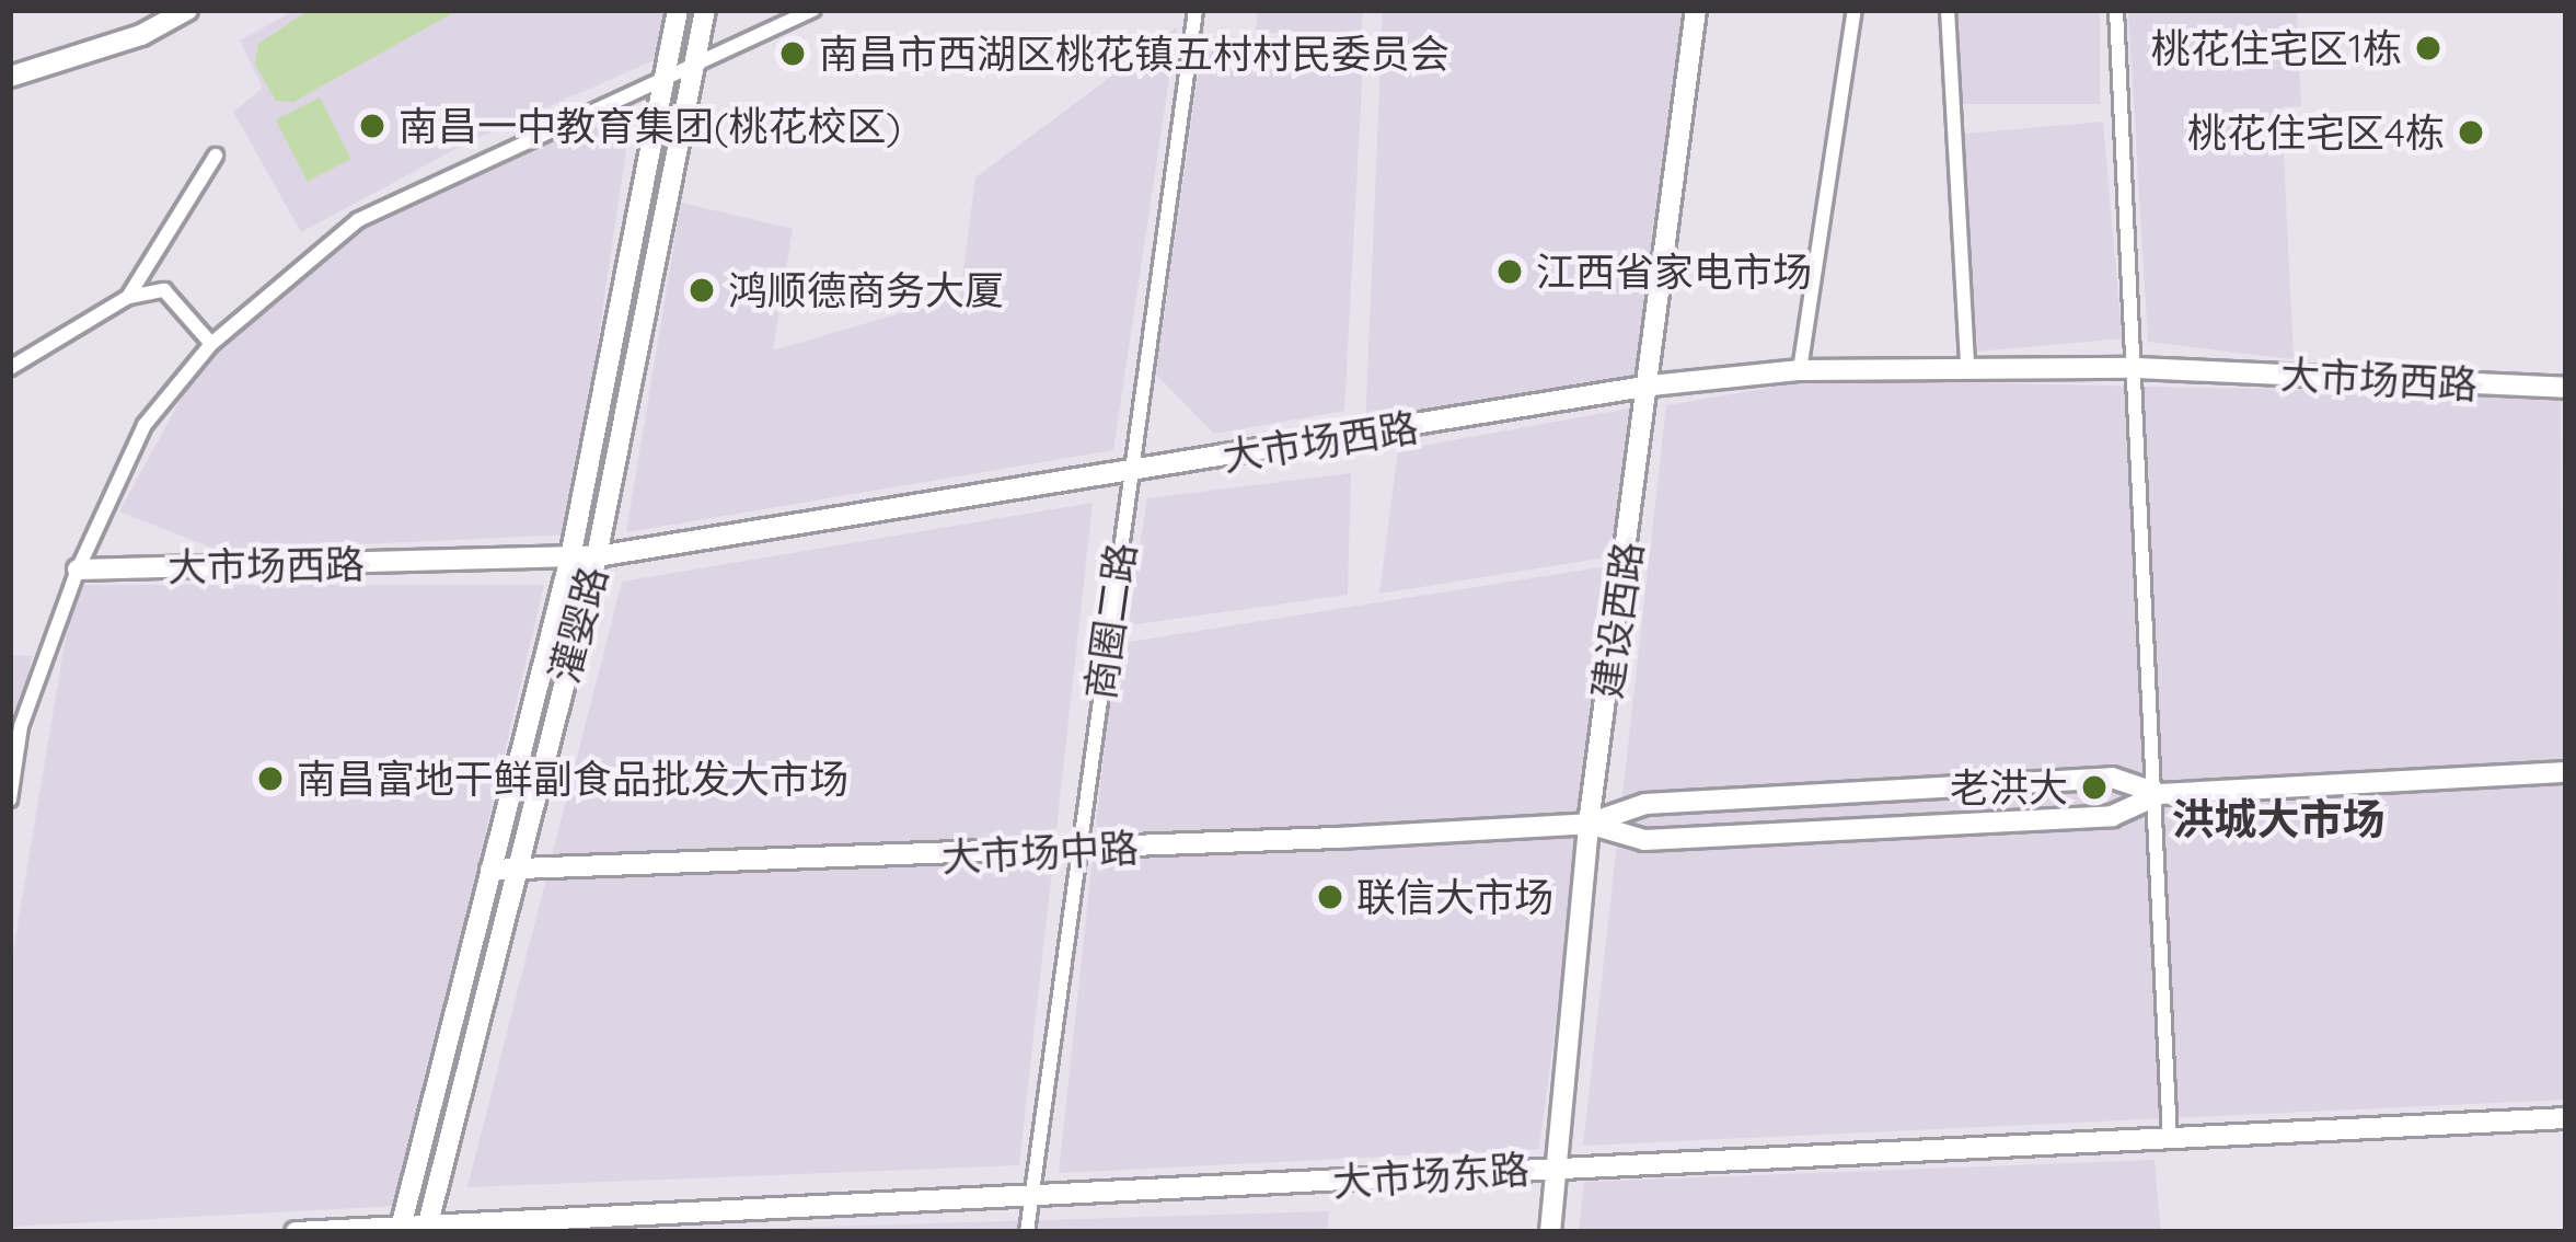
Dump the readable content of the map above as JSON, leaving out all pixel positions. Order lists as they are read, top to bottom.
{
  "streets": {
    "street": [
      "大市场西路",
      "建设西路",
      "商圈二路",
      "灌婴路",
      "大市场中路",
      "大市场东路"
    ]
  },
  "crossings": [
    ["大市场西路", "建设西路"],
    ["大市场西路", "商圈二路"],
    ["大市场西路", "灌婴路"],
    ["建设西路", "大市场中路"],
    ["建设西路", "大市场东路"],
    ["商圈二路", "大市场中路"],
    ["商圈二路", "大市场东路"],
    ["灌婴路", "大市场中路"],
    ["灌婴路", "大市场东路"]
  ],
  "districts": ["洪城大市场"],
  "places": [
    "桃花住宅区1栋",
    "南昌市西湖区桃花镇五村村民委员会",
    "南昌一中教育集团(桃花校区)",
    "桃花住宅区4栋",
    "江西省家电市场",
    "鸿顺德商务大厦",
    "南昌富地干鲜副食品批发大市场",
    "老洪大",
    "联信大市场"
  ]
}
